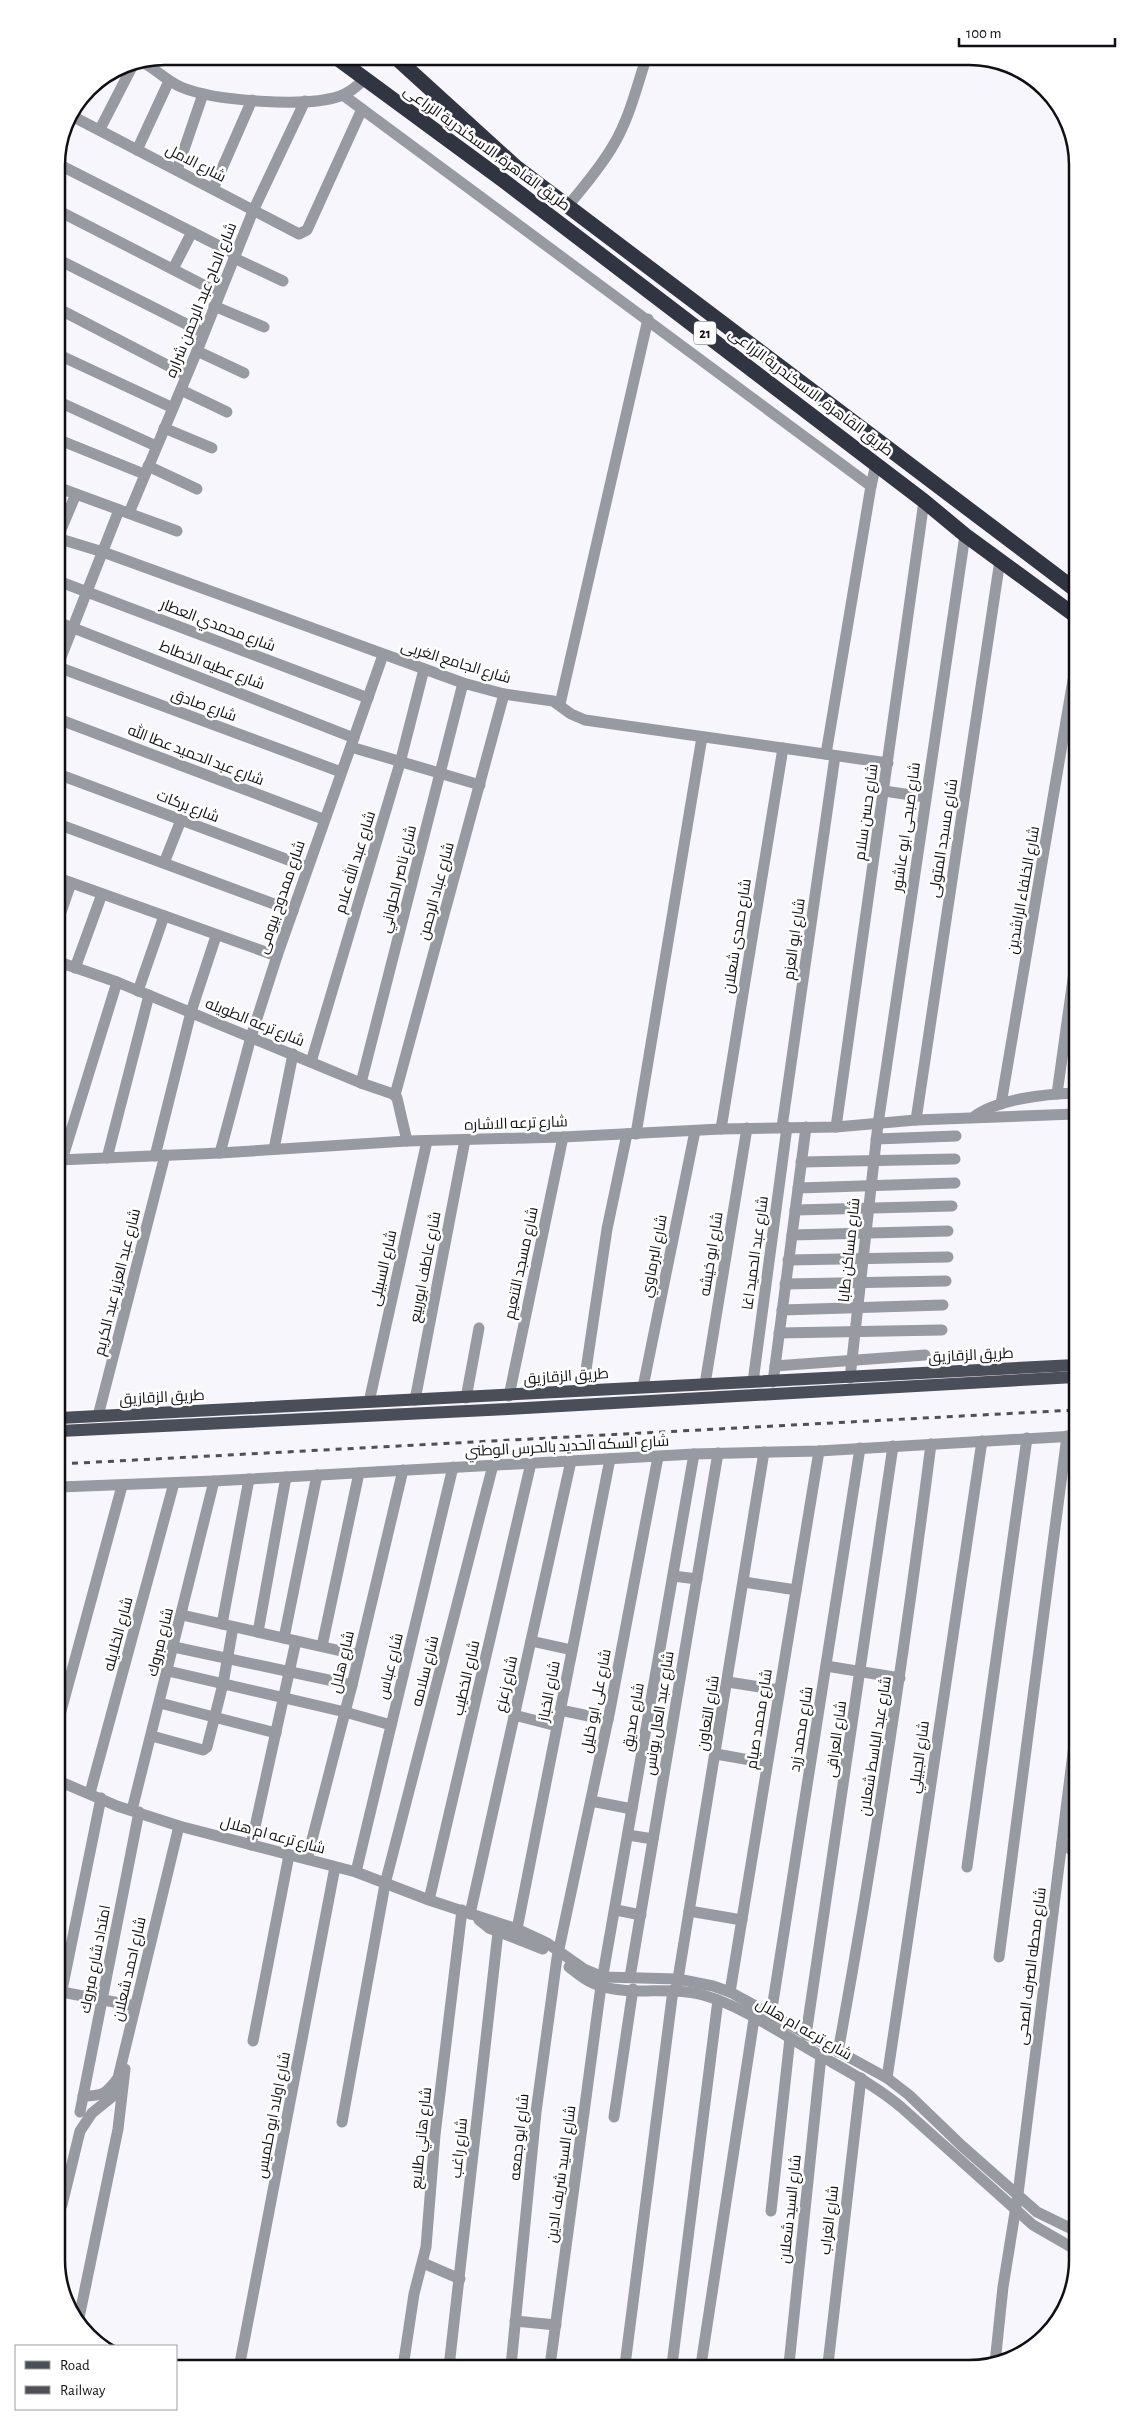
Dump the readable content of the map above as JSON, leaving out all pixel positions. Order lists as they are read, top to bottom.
{
  "streets": {
    "highway": ["طريق القاهرة, الاسكندرية الزراعى", "21"],
    "main road": ["طريق الزقازيق"],
    "street": [
      "شارع الامل",
      "شارع الحاج عبد الرحمن شراره",
      "شارع محمدي العطار",
      "شارع الجامع الغربى",
      "شارع عطيه الخطاط",
      "شارع صادق",
      "شارع عبد الحميد عطا الله",
      "شارع بركات",
      "شارع حسن سلام",
      "شارع صبحى ابو عاشور",
      "شارع مسجد المتولى",
      "شارع عبد الله علام",
      "شارع ناصر الحلواني",
      "شارع الخلفاء الراشدين",
      "شارع عباد الرحمن",
      "شارع ممدوح بيومى",
      "شارع حمدى شعلان",
      "شارع ابو العزم",
      "شارع ترعه الطويله",
      "شارع ترعه الاشاره",
      "شارع مساكن طابا",
      "شارع عبد الحميد اغا",
      "شارع ابو خيشه",
      "شارع البرماوي",
      "شارع مسجد التنعيم",
      "شارع عاطف ابوربيع",
      "شارع السبيلى",
      "شارع عبد العزيز عبد الكريم",
      "شارع السكه الحديد بالحرس الوطني",
      "شارع الخلايله",
      "شارع مبروك",
      "شارع هلال",
      "شارع عباس",
      "شارع سلامه",
      "شارع الخطيب",
      "شارع زعزع",
      "شارع الخباز",
      "شارع على ابو خليل",
      "شارع عبد العال يونس",
      "شارع التعاون",
      "شارع صديق",
      "شارع محمد صيام",
      "شارع محمد زرد",
      "شارع العراقى",
      "شارع عبد الباسط شعلان",
      "شارع الجبيلي",
      "شارع ترعه ام هلال",
      "امتداد شارع مبروك",
      "شارع محطه الصرف الصحى",
      "شارع احمد شعلان",
      "شارع اولاد ابو حلميس",
      "شارع ابو جمعه",
      "شارع هاني طلايع",
      "شارع راغب",
      "شارع السيد شريف الدين",
      "شارع السيد شعلان",
      "شارع الغراب"
    ]
  },
  "crossings": [
    ["طريق القاهرة, الاسكندرية الزراعى", "شارع حسن سلام"],
    ["طريق القاهرة, الاسكندرية الزراعى", "شارع صبحى ابو عاشور"],
    ["طريق القاهرة, الاسكندرية الزراعى", "شارع مسجد المتولى"],
    ["طريق القاهرة, الاسكندرية الزراعى", "شارع ابو العزم"],
    ["شارع الامل", "شارع الحاج عبد الرحمن شراره"],
    ["شارع الحاج عبد الرحمن شراره", "شارع محمدي العطار"],
    ["شارع الحاج عبد الرحمن شراره", "شارع الجامع الغربى"],
    ["شارع الحاج عبد الرحمن شراره", "شارع عطيه الخطاط"],
    ["شارع محمدي العطار", "شارع ممدوح بيومى"],
    ["شارع الجامع الغربى", "شارع حسن سلام"],
    ["شارع الجامع الغربى", "شارع عبد الله علام"],
    ["شارع الجامع الغربى", "شارع ناصر الحلواني"],
    ["شارع الجامع الغربى", "شارع عباد الرحمن"],
    ["شارع الجامع الغربى", "شارع ممدوح بيومى"],
    ["شارع الجامع الغربى", "شارع حمدى شعلان"],
    ["شارع الجامع الغربى", "شارع ابو العزم"],
    ["شارع عطيه الخطاط", "شارع عبد الله علام"],
    ["شارع عطيه الخطاط", "شارع ناصر الحلواني"],
    ["شارع عطيه الخطاط", "شارع عباد الرحمن"],
    ["شارع عطيه الخطاط", "شارع ممدوح بيومى"],
    ["شارع صادق", "شارع ممدوح بيومى"],
    ["شارع عبد الحميد عطا الله", "شارع ممدوح بيومى"],
    ["شارع بركات", "شارع ممدوح بيومى"],
    ["شارع حسن سلام", "شارع ترعه الاشاره"],
    ["شارع صبحى ابو عاشور", "شارع ترعه الاشاره"],
    ["شارع صبحى ابو عاشور", "شارع مساكن طابا"],
    ["شارع مسجد المتولى", "شارع ترعه الاشاره"],
    ["شارع عبد الله علام", "شارع ترعه الطويله"],
    ["شارع ناصر الحلواني", "شارع ترعه الطويله"],
    ["شارع الخلفاء الراشدين", "شارع ترعه الاشاره"],
    ["شارع عباد الرحمن", "شارع ترعه الطويله"],
    ["شارع ممدوح بيومى", "شارع ترعه الطويله"],
    ["شارع ممدوح بيومى", "شارع ترعه الاشاره"],
    ["شارع حمدى شعلان", "شارع ترعه الاشاره"],
    ["شارع ابو العزم", "شارع ترعه الاشاره"],
    ["شارع ابو العزم", "شارع عبد الحميد اغا"],
    ["شارع ترعه الطويله", "شارع عبد العزيز عبد الكريم"],
    ["شارع ترعه الاشاره", "شارع مساكن طابا"],
    ["شارع ترعه الاشاره", "شارع عبد الحميد اغا"],
    ["شارع ترعه الاشاره", "شارع ابو خيشه"],
    ["شارع ترعه الاشاره", "شارع البرماوي"],
    ["شارع ترعه الاشاره", "شارع مسجد التنعيم"],
    ["شارع ترعه الاشاره", "شارع عاطف ابوربيع"],
    ["شارع ترعه الاشاره", "شارع السبيلى"],
    ["شارع ترعه الاشاره", "شارع عبد العزيز عبد الكريم"],
    ["شارع مساكن طابا", "طريق الزقازيق"],
    ["شارع عبد الحميد اغا", "طريق الزقازيق"],
    ["شارع ابو خيشه", "طريق الزقازيق"],
    ["شارع البرماوي", "طريق الزقازيق"],
    ["شارع مسجد التنعيم", "طريق الزقازيق"],
    ["شارع عاطف ابوربيع", "طريق الزقازيق"],
    ["شارع السبيلى", "طريق الزقازيق"],
    ["شارع عبد العزيز عبد الكريم", "طريق الزقازيق"],
    ["شارع السكه الحديد بالحرس الوطني", "شارع الخلايله"],
    ["شارع السكه الحديد بالحرس الوطني", "شارع مبروك"],
    ["شارع السكه الحديد بالحرس الوطني", "شارع هلال"],
    ["شارع السكه الحديد بالحرس الوطني", "شارع عباس"],
    ["شارع السكه الحديد بالحرس الوطني", "شارع سلامه"],
    ["شارع السكه الحديد بالحرس الوطني", "شارع الخطيب"],
    ["شارع السكه الحديد بالحرس الوطني", "شارع زعزع"],
    ["شارع السكه الحديد بالحرس الوطني", "شارع الخباز"],
    ["شارع السكه الحديد بالحرس الوطني", "شارع على ابو خليل"],
    ["شارع السكه الحديد بالحرس الوطني", "شارع عبد العال يونس"],
    ["شارع السكه الحديد بالحرس الوطني", "شارع التعاون"],
    ["شارع السكه الحديد بالحرس الوطني", "شارع صديق"],
    ["شارع السكه الحديد بالحرس الوطني", "شارع محمد صيام"],
    ["شارع السكه الحديد بالحرس الوطني", "شارع محمد زرد"],
    ["شارع السكه الحديد بالحرس الوطني", "شارع العراقى"],
    ["شارع السكه الحديد بالحرس الوطني", "شارع عبد الباسط شعلان"],
    ["شارع السكه الحديد بالحرس الوطني", "شارع الجبيلي"],
    ["شارع الخلايله", "شارع ترعه ام هلال"],
    ["شارع مبروك", "شارع ترعه ام هلال"],
    ["شارع مبروك", "امتداد شارع مبروك"],
    ["شارع هلال", "شارع ترعه ام هلال"],
    ["شارع عباس", "شارع ترعه ام هلال"],
    ["شارع سلامه", "شارع ترعه ام هلال"],
    ["شارع الخطيب", "شارع ترعه ام هلال"],
    ["شارع زعزع", "شارع ترعه ام هلال"],
    ["شارع زعزع", "شارع هاني طلايع"],
    ["شارع الخباز", "شارع ترعه ام هلال"],
    ["شارع على ابو خليل", "شارع ترعه ام هلال"],
    ["شارع على ابو خليل", "شارع ابو جمعه"],
    ["شارع عبد العال يونس", "شارع ترعه ام هلال"],
    ["شارع التعاون", "شارع ترعه ام هلال"],
    ["شارع صديق", "شارع ترعه ام هلال"],
    ["شارع صديق", "شارع السيد شريف الدين"],
    ["شارع محمد صيام", "شارع ترعه ام هلال"],
    ["شارع محمد زرد", "شارع ترعه ام هلال"],
    ["شارع العراقى", "شارع ترعه ام هلال"],
    ["شارع عبد الباسط شعلان", "شارع ترعه ام هلال"],
    ["شارع الجبيلي", "شارع ترعه ام هلال"],
    ["شارع ترعه ام هلال", "امتداد شارع مبروك"],
    ["شارع ترعه ام هلال", "شارع محطه الصرف الصحى"],
    ["شارع ترعه ام هلال", "شارع احمد شعلان"],
    ["شارع ترعه ام هلال", "شارع اولاد ابو حلميس"],
    ["شارع ترعه ام هلال", "شارع ابو جمعه"],
    ["شارع ترعه ام هلال", "شارع هاني طلايع"],
    ["شارع ترعه ام هلال", "شارع راغب"],
    ["شارع ترعه ام هلال", "شارع السيد شريف الدين"],
    ["شارع ترعه ام هلال", "شارع السيد شعلان"],
    ["شارع ترعه ام هلال", "شارع الغراب"],
    ["امتداد شارع مبروك", "شارع احمد شعلان"]
  ],
  "legend": ["Road", "Railway"],
  "scale_bar": "100 m"
}
